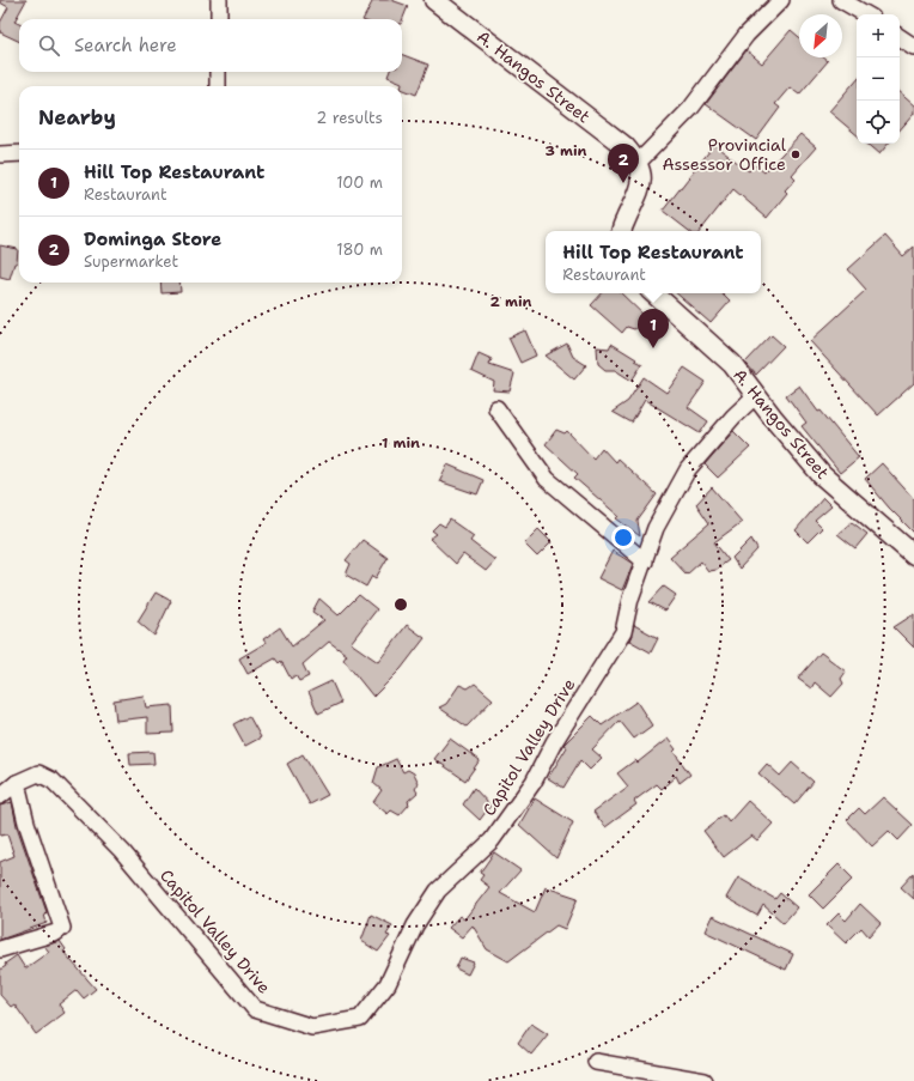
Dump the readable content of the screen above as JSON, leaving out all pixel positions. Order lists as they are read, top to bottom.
{
  "streets": {
    "street": ["A. Hangos Street", "Capitol Valley Drive"]
  },
  "crossings": [
    ["A. Hangos Street", "Capitol Valley Drive"]
  ],
  "places": ["Provincial Assessor Office"],
  "north": "bottom left",
  "page": {
    "map_buttons": ["+", "−"],
    "search": "Search here",
    "heading": ["Nearby", "2 results"],
    "pins": ["2", "1"],
    "list": [
      {
        "mark": "1",
        "name": "Hill Top Restaurant",
        "note": "Restaurant",
        "value": "100 m"
      },
      {
        "mark": "2",
        "name": "Dominga Store",
        "note": "Supermarket",
        "value": "180 m"
      }
    ],
    "popup": ["Hill Top Restaurant", "Restaurant"]
  },
  "rings": ["3 min", "2 min", "1 min"]
}
